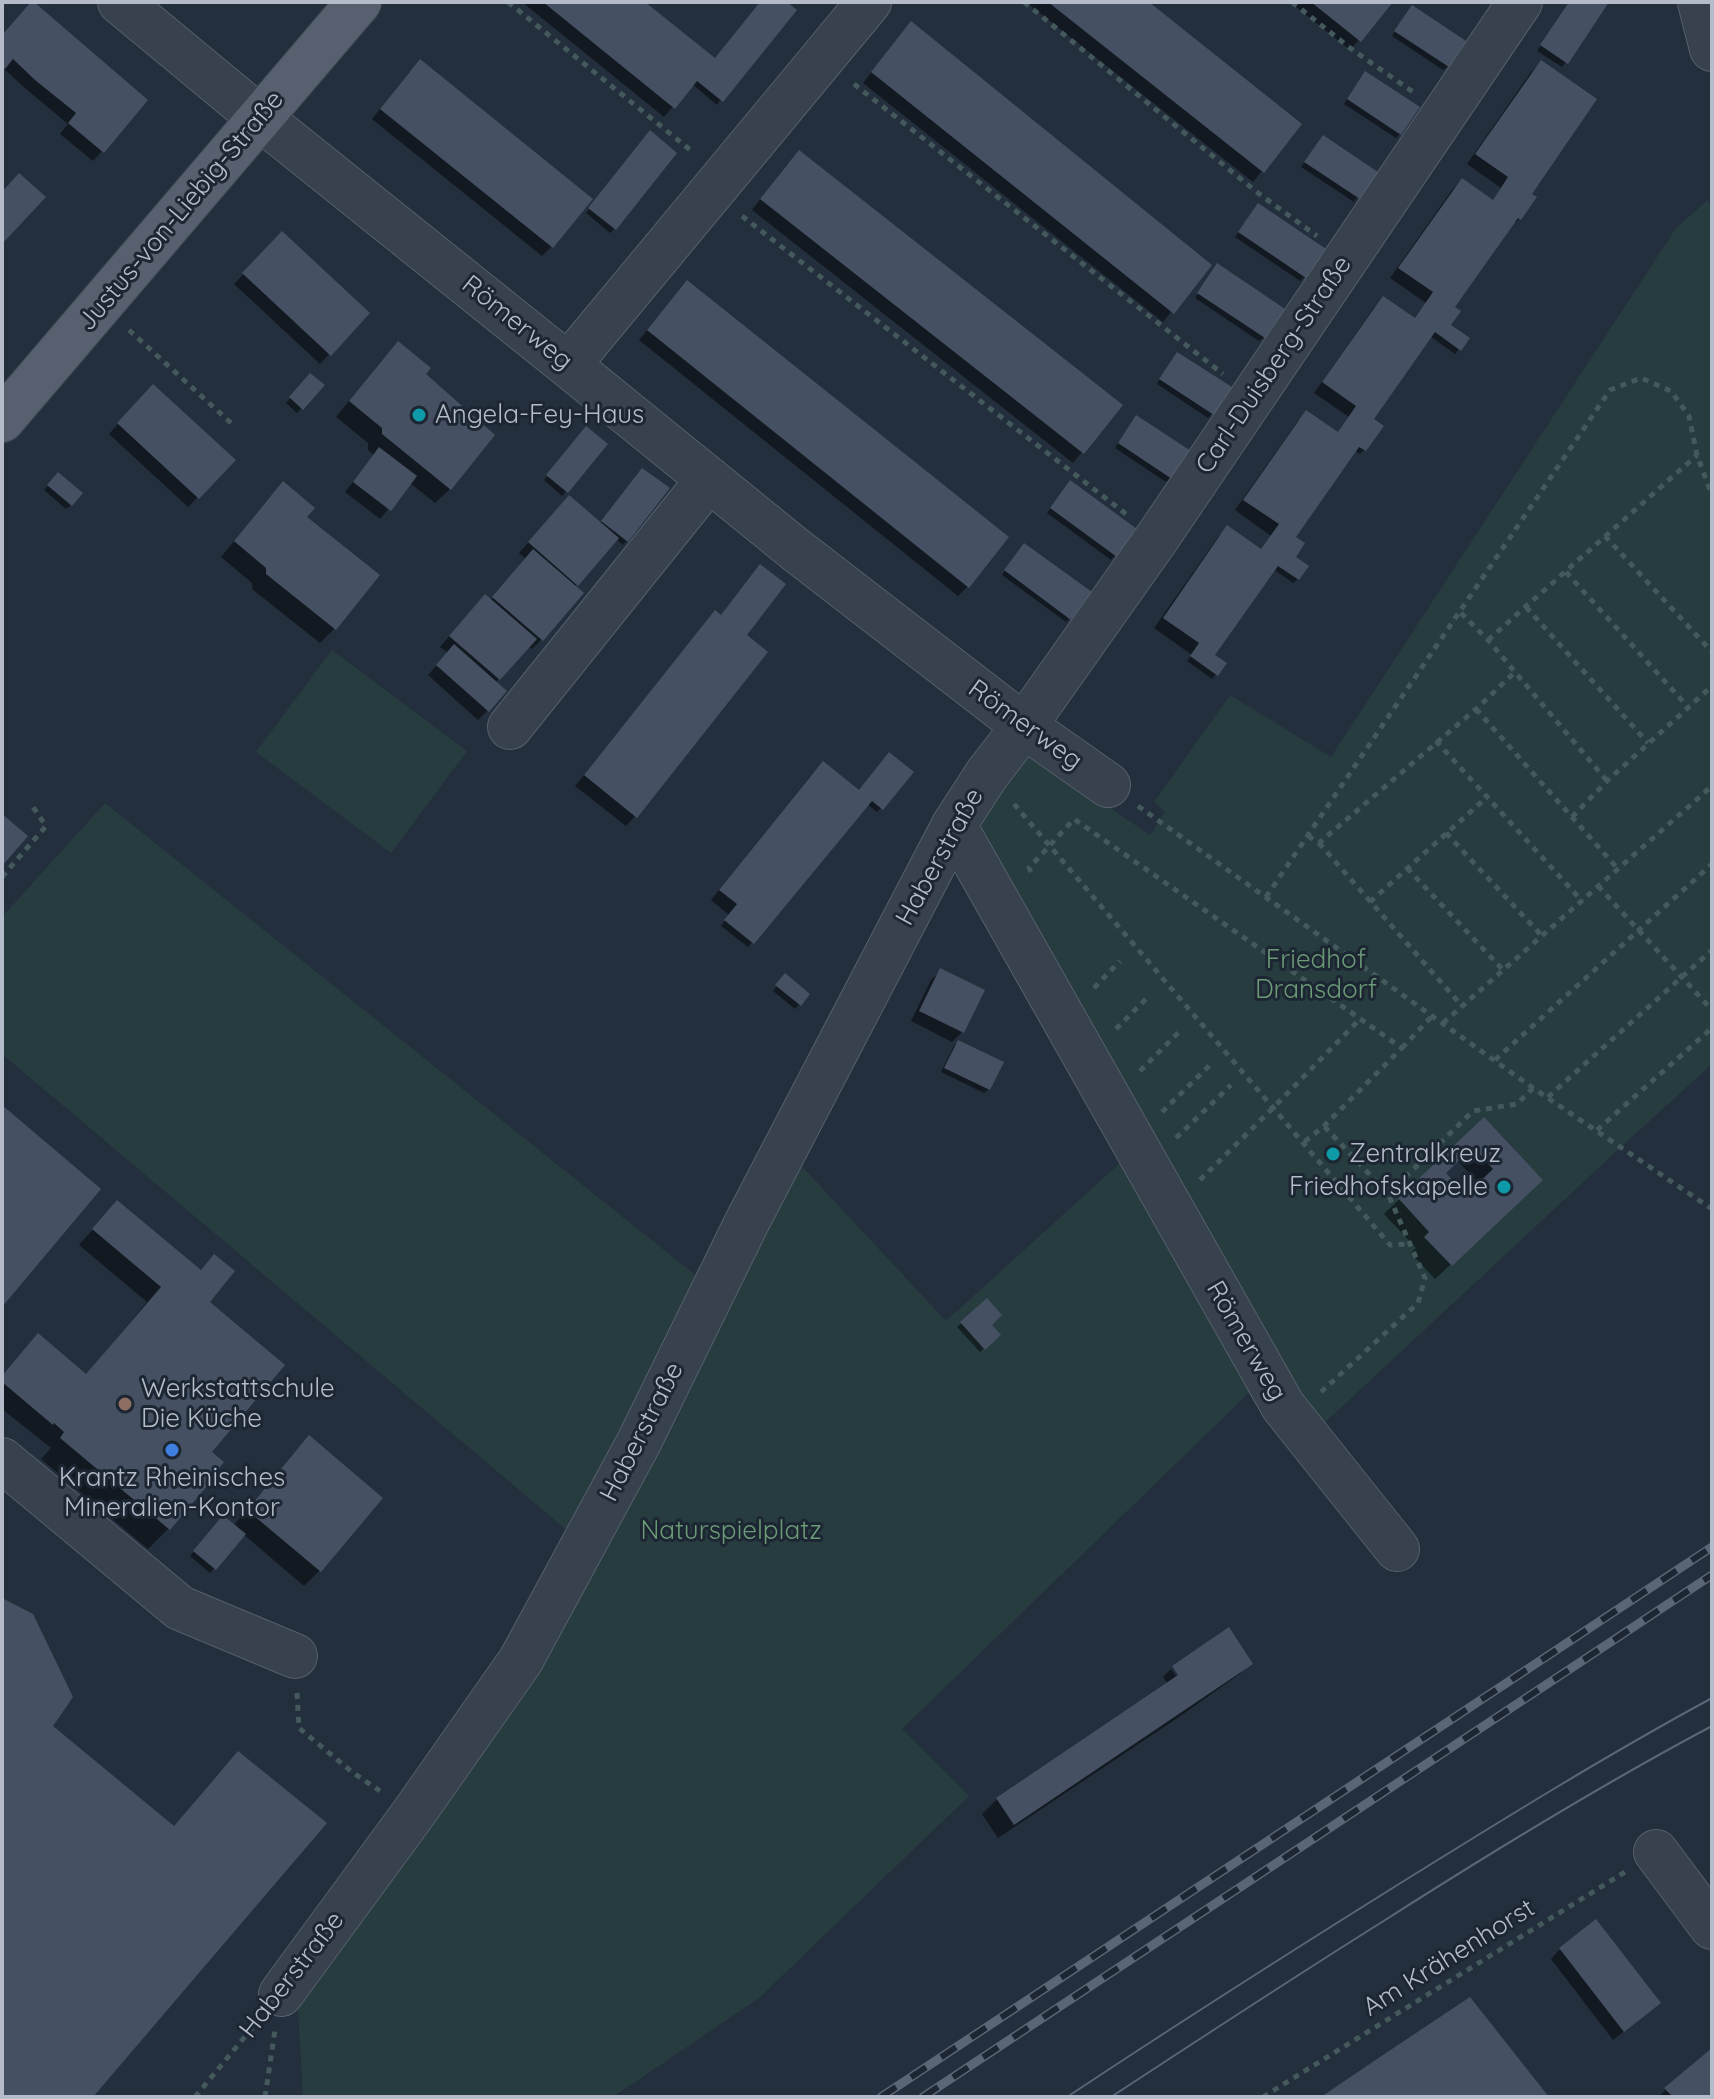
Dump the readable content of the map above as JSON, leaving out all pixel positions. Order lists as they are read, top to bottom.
{
  "streets": {
    "main road": ["Justus-von-Liebig-Straße"],
    "street": ["Römerweg", "Carl-Duisberg-Straße", "Haberstraße"],
    "path": ["Am Krähenhorst"]
  },
  "crossings": [
    ["Justus-von-Liebig-Straße", "Römerweg"],
    ["Römerweg", "Carl-Duisberg-Straße"],
    ["Römerweg", "Haberstraße"],
    ["Carl-Duisberg-Straße", "Haberstraße"]
  ],
  "parks": ["Friedhof Dransdorf", "Naturspielplatz"],
  "places": [
    "Angela-Fey-Haus",
    "Zentralkreuz",
    "Friedhofskapelle",
    "Werkstattschule Die Küche",
    "Krantz Rheinisches Mineralien-Kontor"
  ]
}
